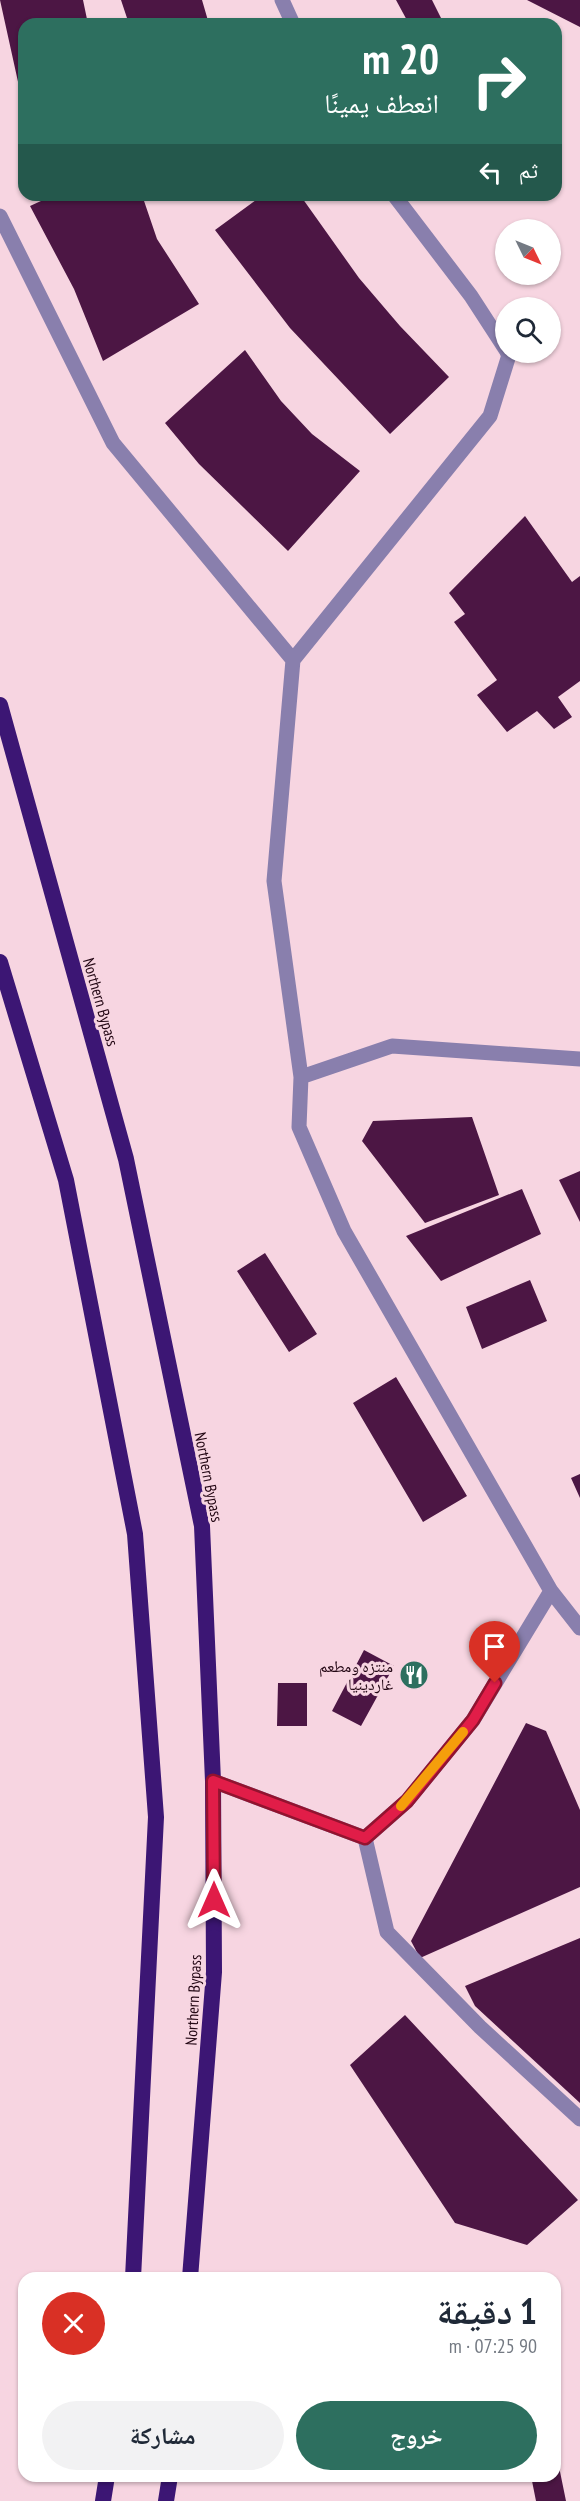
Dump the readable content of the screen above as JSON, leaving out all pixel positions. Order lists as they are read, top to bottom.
{
  "streets": {
    "highway": ["Northern Bypass"]
  },
  "places": {
    "restaurant": ["منتزه ومطعم غاردينيا"]
  },
  "north": "bottom right",
  "page": {
    "turn": ["20 m", "انعطف يمينًا"],
    "then": "ثم",
    "heading": ["1 دقيقة", "90 m · 07:25"],
    "buttons": ["خروج", "مشاركة"]
  }
}
